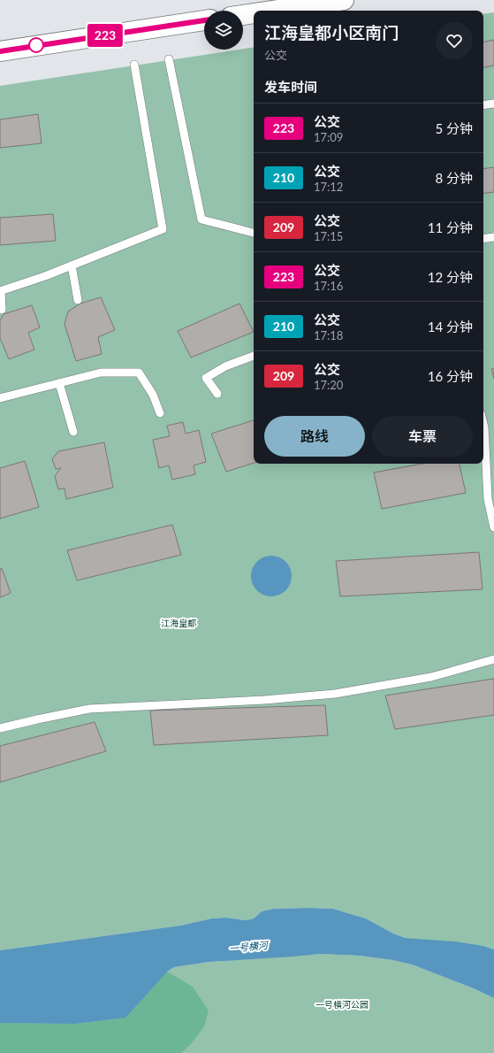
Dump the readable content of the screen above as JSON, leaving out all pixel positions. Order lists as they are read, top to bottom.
{
  "water": ["一号横河"],
  "parks": ["江海皇都", "一号横河公园"],
  "lines": ["bus line 223"],
  "page": {
    "on_map": "223",
    "heading": [
      ["江海皇都小区南门", "公交"],
      "发车时间"
    ],
    "list": [
      {
        "mark": "223",
        "name": "公交",
        "note": "17:09",
        "value": "5 分钟"
      },
      {
        "mark": "210",
        "name": "公交",
        "note": "17:12",
        "value": "8 分钟"
      },
      {
        "mark": "209",
        "name": "公交",
        "note": "17:15",
        "value": "11 分钟"
      },
      {
        "mark": "223",
        "name": "公交",
        "note": "17:16",
        "value": "12 分钟"
      },
      {
        "mark": "210",
        "name": "公交",
        "note": "17:18",
        "value": "14 分钟"
      },
      {
        "mark": "209",
        "name": "公交",
        "note": "17:20",
        "value": "16 分钟"
      }
    ],
    "buttons": ["路线", "车票"]
  }
}
